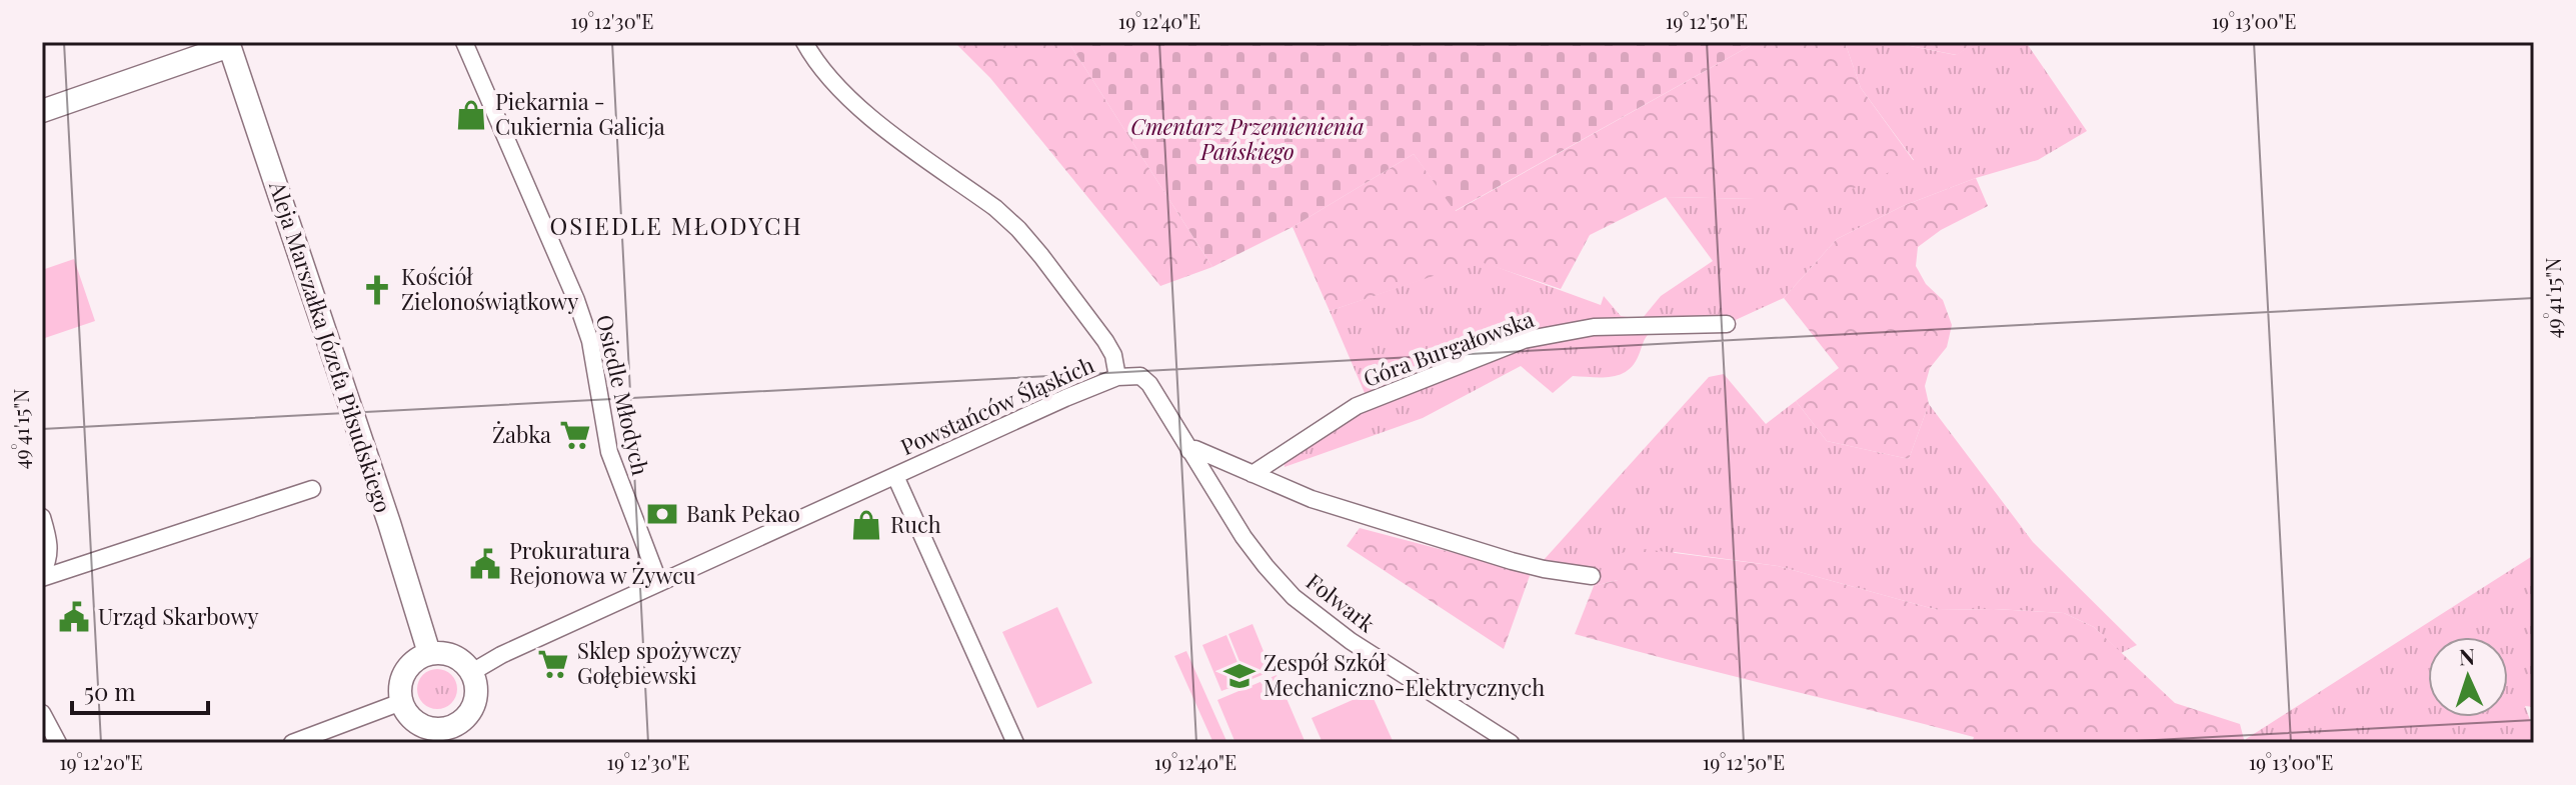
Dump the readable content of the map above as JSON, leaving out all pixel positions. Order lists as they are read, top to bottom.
{
  "streets": {
    "street": [
      "Aleja Marszałka Józefa Piłsudskiego",
      "Góra Burgałowska",
      "Osiedle Młodych",
      "Powstańców Śląskich",
      "Folwark"
    ]
  },
  "crossings": [
    ["Aleja Marszałka Józefa Piłsudskiego", "Powstańców Śląskich"],
    ["Osiedle Młodych", "Powstańców Śląskich"],
    ["Powstańców Śląskich", "Folwark"]
  ],
  "districts": ["OSIEDLE MŁODYCH"],
  "parks": ["Cmentarz Przemienienia Pańskiego"],
  "places": {
    "shop": ["Piekarnia - Cukiernia Galicja", "Ruch"],
    "church": ["Kościół Zielonoświątkowy"],
    "supermarket": ["Żabka", "Sklep spożywczy Gołębiewski"],
    "bank": ["Bank Pekao"],
    "public building": ["Prokuratura Rejonowa w Żywcu", "Urząd Skarbowy"],
    "school or university": ["Zespół Szkół Mechaniczno-Elektrycznych"]
  },
  "scale_bar": "50 m",
  "north": "top",
  "coordinates": [
    "19°12'30\"E",
    "19°12'40\"E",
    "19°12'50\"E",
    "19°13'00\"E",
    "49°41'15\"N",
    "19°12'20\"E"
  ]
}
